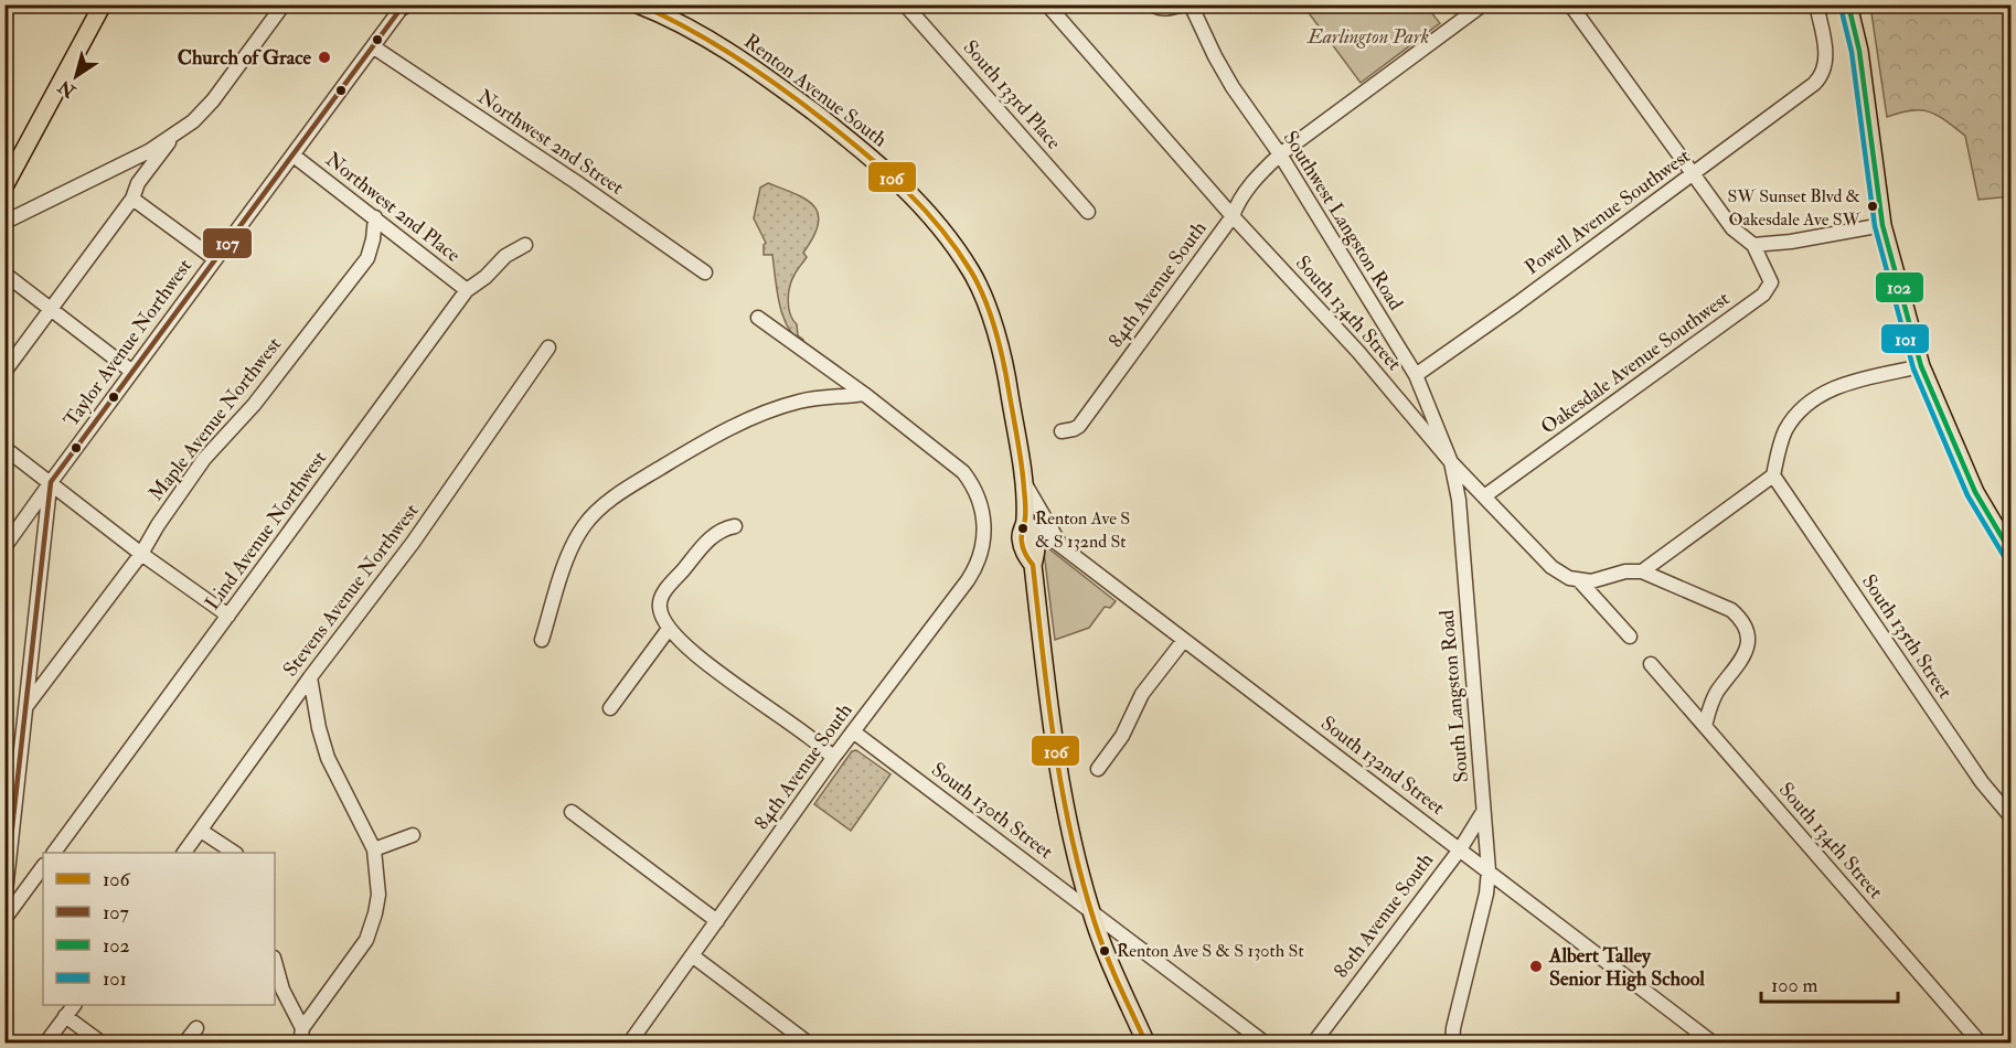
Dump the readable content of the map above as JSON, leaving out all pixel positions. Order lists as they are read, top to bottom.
{
  "streets": {
    "main road": ["Renton Avenue South"],
    "street": [
      "South 133rd Place",
      "Northwest 2nd Street",
      "Northwest 2nd Place",
      "Powell Avenue Southwest",
      "Southwest Langston Road",
      "84th Avenue South",
      "South 134th Street",
      "Taylor Avenue Northwest",
      "Oakesdale Avenue Southwest",
      "Maple Avenue Northwest",
      "Lind Avenue Northwest",
      "Stevens Avenue Northwest",
      "South 135th Street",
      "South Langston Road",
      "South 132nd Street",
      "South 130th Street",
      "80th Avenue South"
    ]
  },
  "crossings": [
    ["Renton Avenue South", "South 132nd Street"],
    ["Renton Avenue South", "South 130th Street"],
    ["Northwest 2nd Street", "Taylor Avenue Northwest"],
    ["Northwest 2nd Place", "Taylor Avenue Northwest"],
    ["Northwest 2nd Place", "Maple Avenue Northwest"],
    ["Northwest 2nd Place", "Lind Avenue Northwest"],
    ["Powell Avenue Southwest", "Southwest Langston Road"],
    ["Southwest Langston Road", "84th Avenue South"],
    ["Southwest Langston Road", "South 134th Street"],
    ["Southwest Langston Road", "South Langston Road"],
    ["84th Avenue South", "South 134th Street"],
    ["84th Avenue South", "South 130th Street"],
    ["South 134th Street", "Oakesdale Avenue Southwest"],
    ["South 134th Street", "South Langston Road"],
    ["South Langston Road", "South 132nd Street"],
    ["South Langston Road", "80th Avenue South"],
    ["South 132nd Street", "80th Avenue South"]
  ],
  "parks": ["Earlington Park"],
  "places": [
    "Church of Grace",
    "SW Sunset Blvd & Oakesdale Ave SW",
    "Renton Ave S & S 132nd St",
    "Renton Ave S & S 130th St",
    "Albert Talley Senior High School"
  ],
  "lines": [
    "transit line 106",
    "transit line 107",
    "transit line 102",
    "transit line 101"
  ],
  "legend": [
    "106",
    "107",
    "102",
    "101"
  ],
  "scale_bar": "100 m",
  "north": "bottom left"
}
